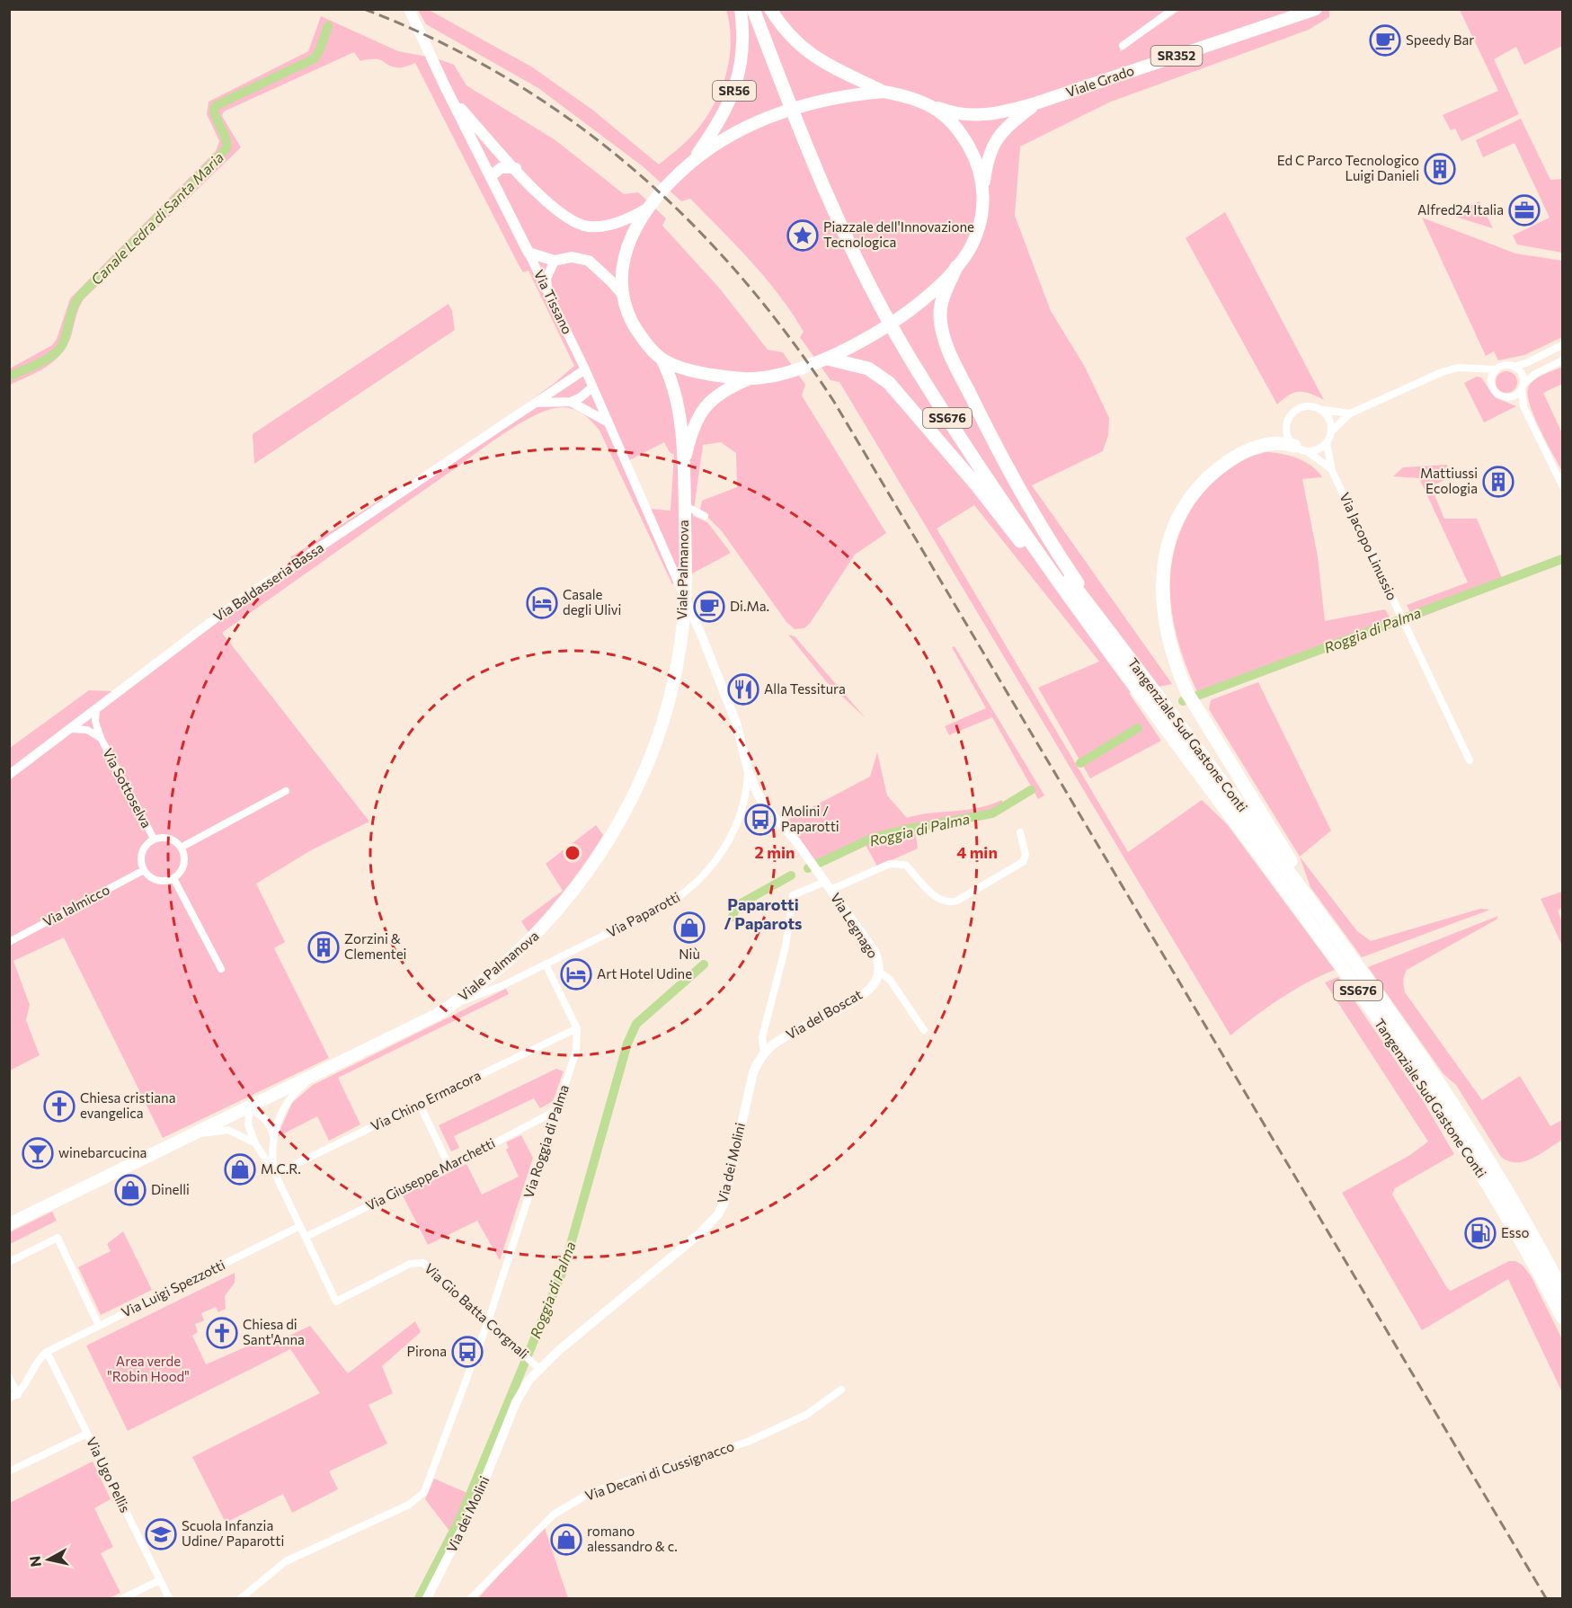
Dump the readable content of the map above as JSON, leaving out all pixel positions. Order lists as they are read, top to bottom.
{
  "streets": {
    "highway": ["SS676", "Tangenziale Sud Gastone Conti"],
    "main road": [
      "SR352",
      "Viale Grado",
      "SR56",
      "Via Tissano",
      "Viale Palmanova"
    ],
    "street": [
      "Via Jacopo Linussio",
      "Via Baldasseria Bassa",
      "Via Sottoselva",
      "Via Ialmicco",
      "Via Paparotti",
      "Via Legnago",
      "Via del Boscat",
      "Via Chino Ermacora",
      "Via Roggia di Palma",
      "Via dei Molini",
      "Via Giuseppe Marchetti",
      "Via Luigi Spezzotti",
      "Via Gio Batta Corgnali",
      "Via Decani di Cussignacco",
      "Via Ugo Pellis"
    ]
  },
  "crossings": [
    ["Via Tissano", "Viale Palmanova"],
    ["Via Tissano", "Via Baldasseria Bassa"],
    ["Via Tissano", "Via Paparotti"],
    ["SS676", "Tangenziale Sud Gastone Conti"],
    ["Viale Palmanova", "Via Paparotti"],
    ["Viale Palmanova", "Via Gio Batta Corgnali"],
    ["Via Baldasseria Bassa", "Via Sottoselva"],
    ["Via Sottoselva", "Via Ialmicco"],
    ["Via Legnago", "Via del Boscat"],
    ["Via Legnago", "Via dei Molini"],
    ["Via del Boscat", "Via dei Molini"],
    ["Via Chino Ermacora", "Via Roggia di Palma"],
    ["Via Chino Ermacora", "Via Gio Batta Corgnali"],
    ["Via Roggia di Palma", "Via Giuseppe Marchetti"],
    ["Via Roggia di Palma", "Via Gio Batta Corgnali"],
    ["Via dei Molini", "Via Gio Batta Corgnali"],
    ["Via Giuseppe Marchetti", "Via Gio Batta Corgnali"],
    ["Via Luigi Spezzotti", "Via Gio Batta Corgnali"],
    ["Via Luigi Spezzotti", "Via Ugo Pellis"]
  ],
  "districts": ["Paparotti / Paparots"],
  "water": ["Canale Ledra di Santa Maria", "Roggia di Palma"],
  "parks": ["Area verde \"Robin Hood\""],
  "places": {
    "cafe": ["Speedy Bar", "Di.Ma."],
    "building": ["Ed C Parco Tecnologico Luigi Danieli", "Mattiussi Ecologia", "Zorzini & Clementei"],
    "office": ["Alfred24 Italia"],
    "place": ["Piazzale dell'Innovazione Tecnologica"],
    "hotel": ["Casale degli Ulivi", "Art Hotel Udine"],
    "restaurant": ["Alla Tessitura"],
    "bus stop": ["Molini / Paparotti", "Pirona"],
    "shop": [
      "Niù",
      "M.C.R.",
      "Dinelli",
      "romano alessandro & c."
    ],
    "church": ["Chiesa cristiana evangelica", "Chiesa di Sant'Anna"],
    "bar": ["winebarcucina"],
    "fuel station": ["Esso"],
    "school or university": ["Scuola Infanzia Udine/ Paparotti"]
  },
  "north": "left",
  "rings": ["2 min", "4 min"]
}
